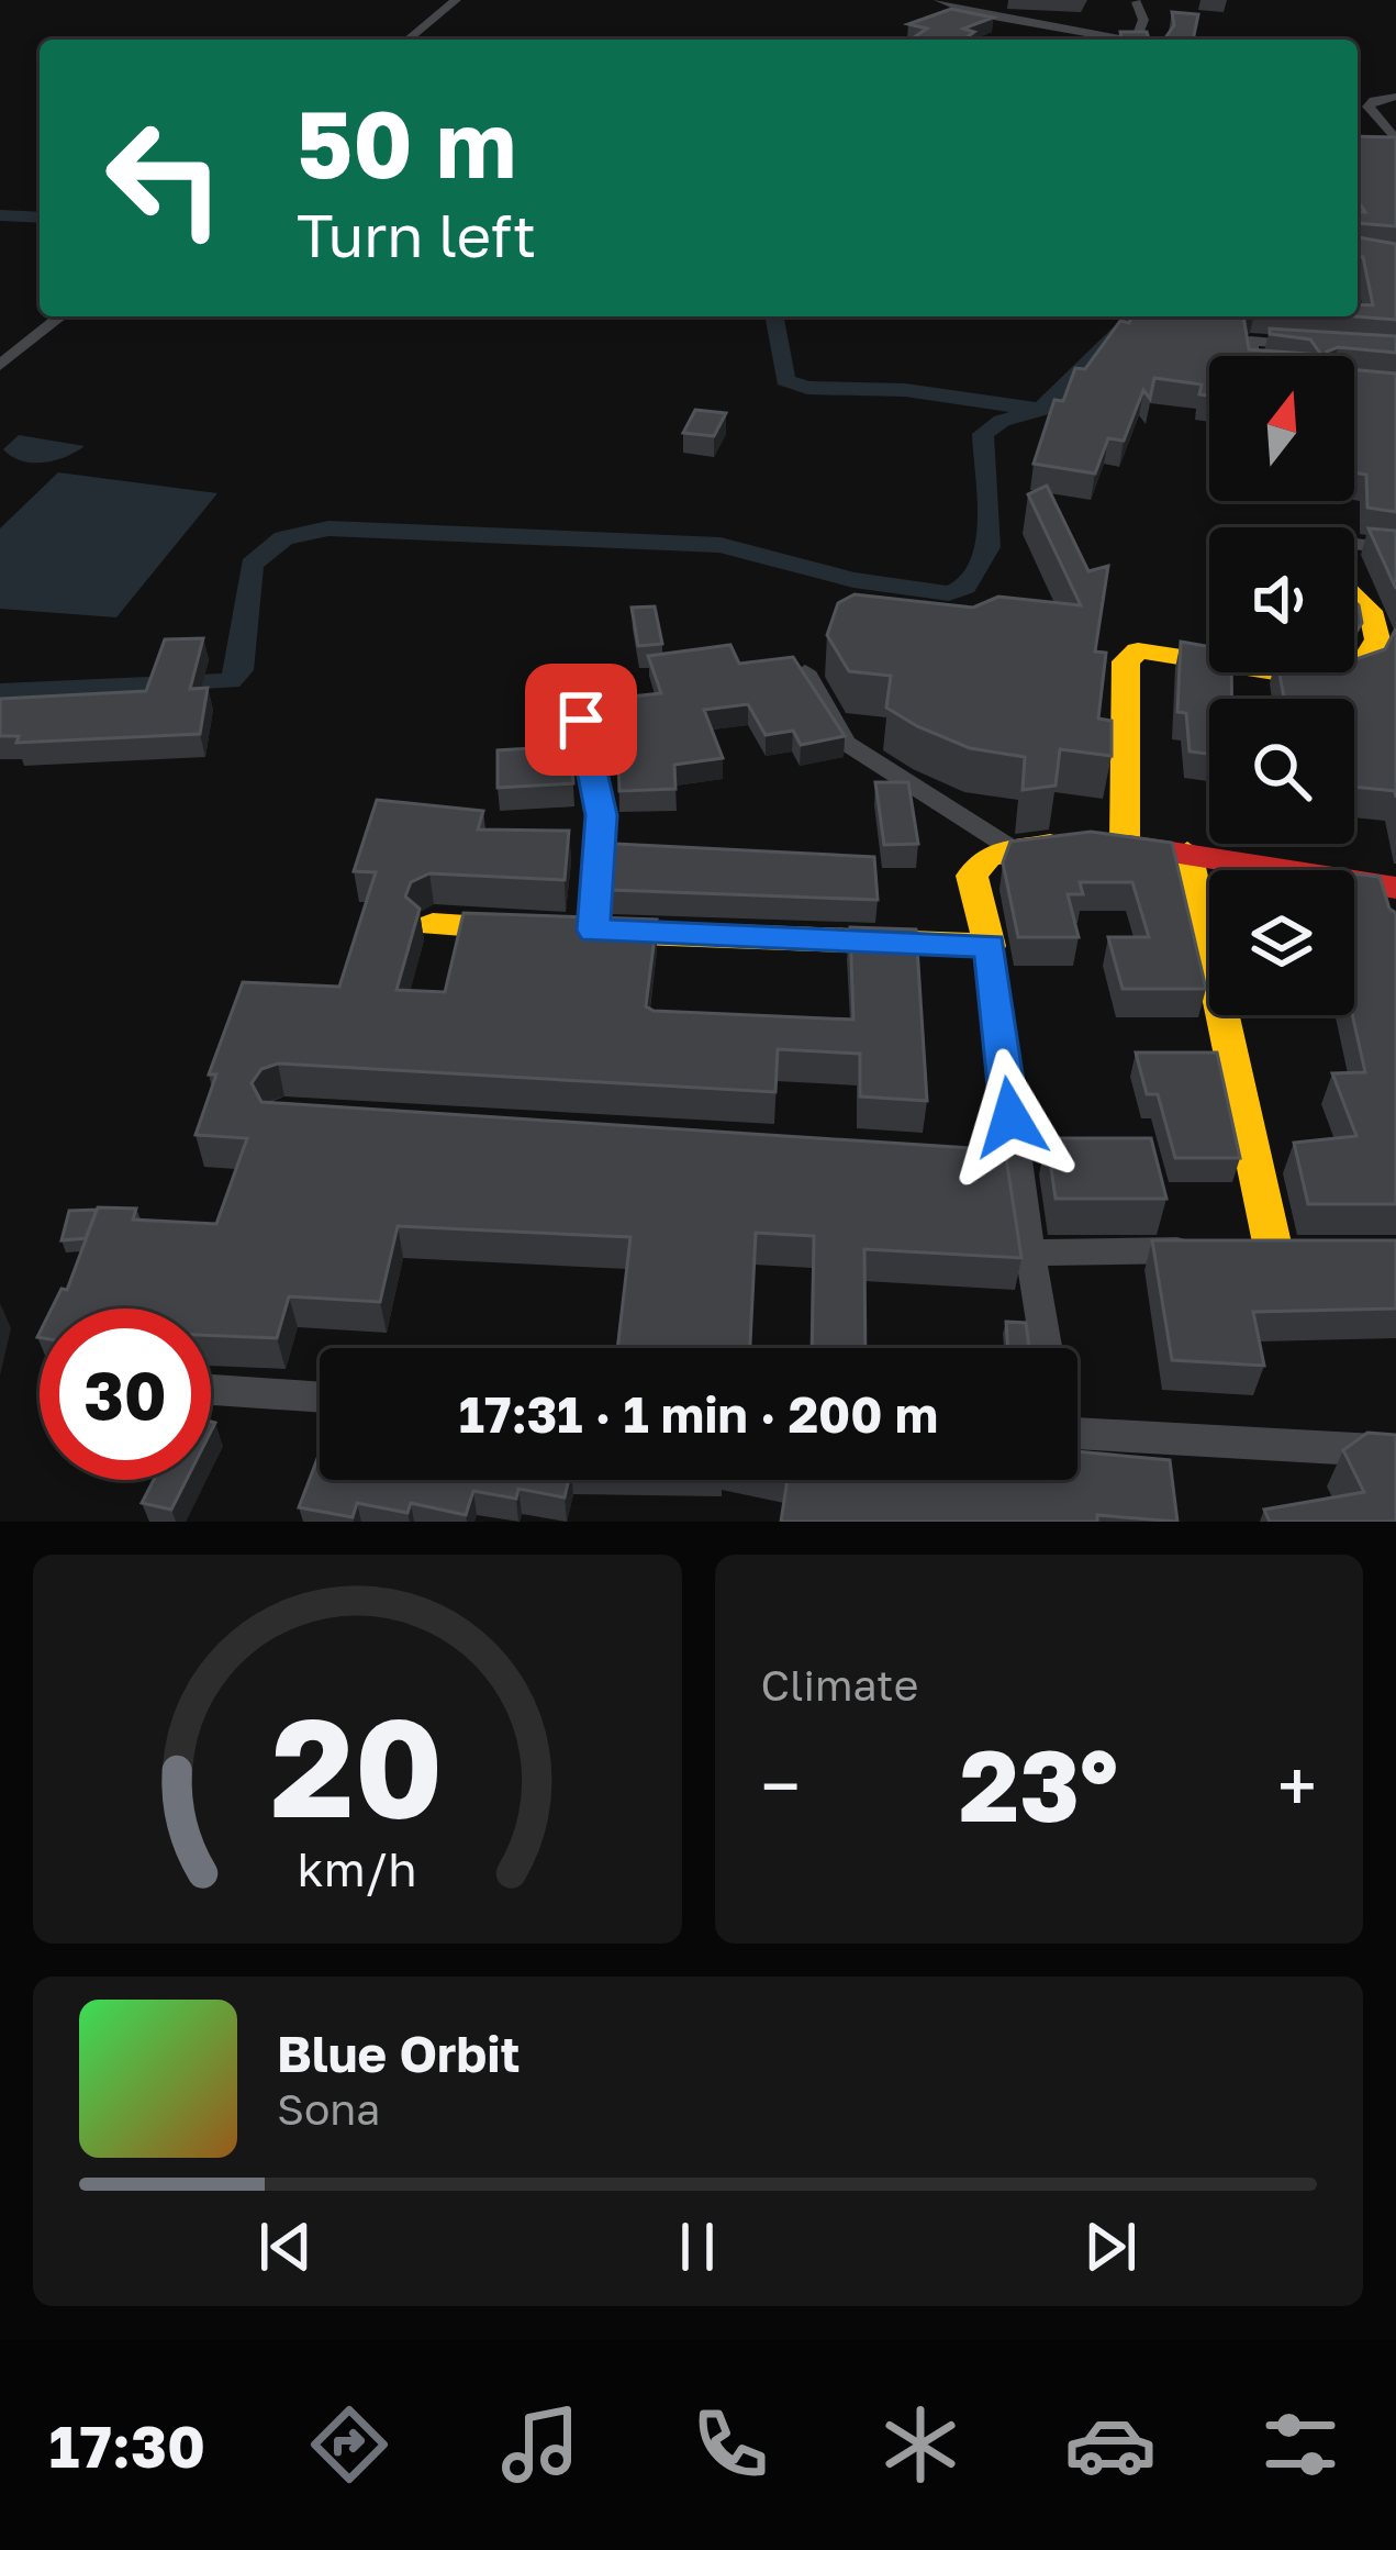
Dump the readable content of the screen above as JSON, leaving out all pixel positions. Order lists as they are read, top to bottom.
{
  "north": "top",
  "page": {
    "turn": ["50 m", "Turn left"],
    "limit": "30",
    "trip": "17:31 · 1 min · 200 m",
    "tile": "Climate",
    "heat": ["−", "23°", "+"],
    "song": ["Blue Orbit", "Sona"],
    "tabs": "17:30",
    "gauge": ["20", "km/h"]
  }
}
